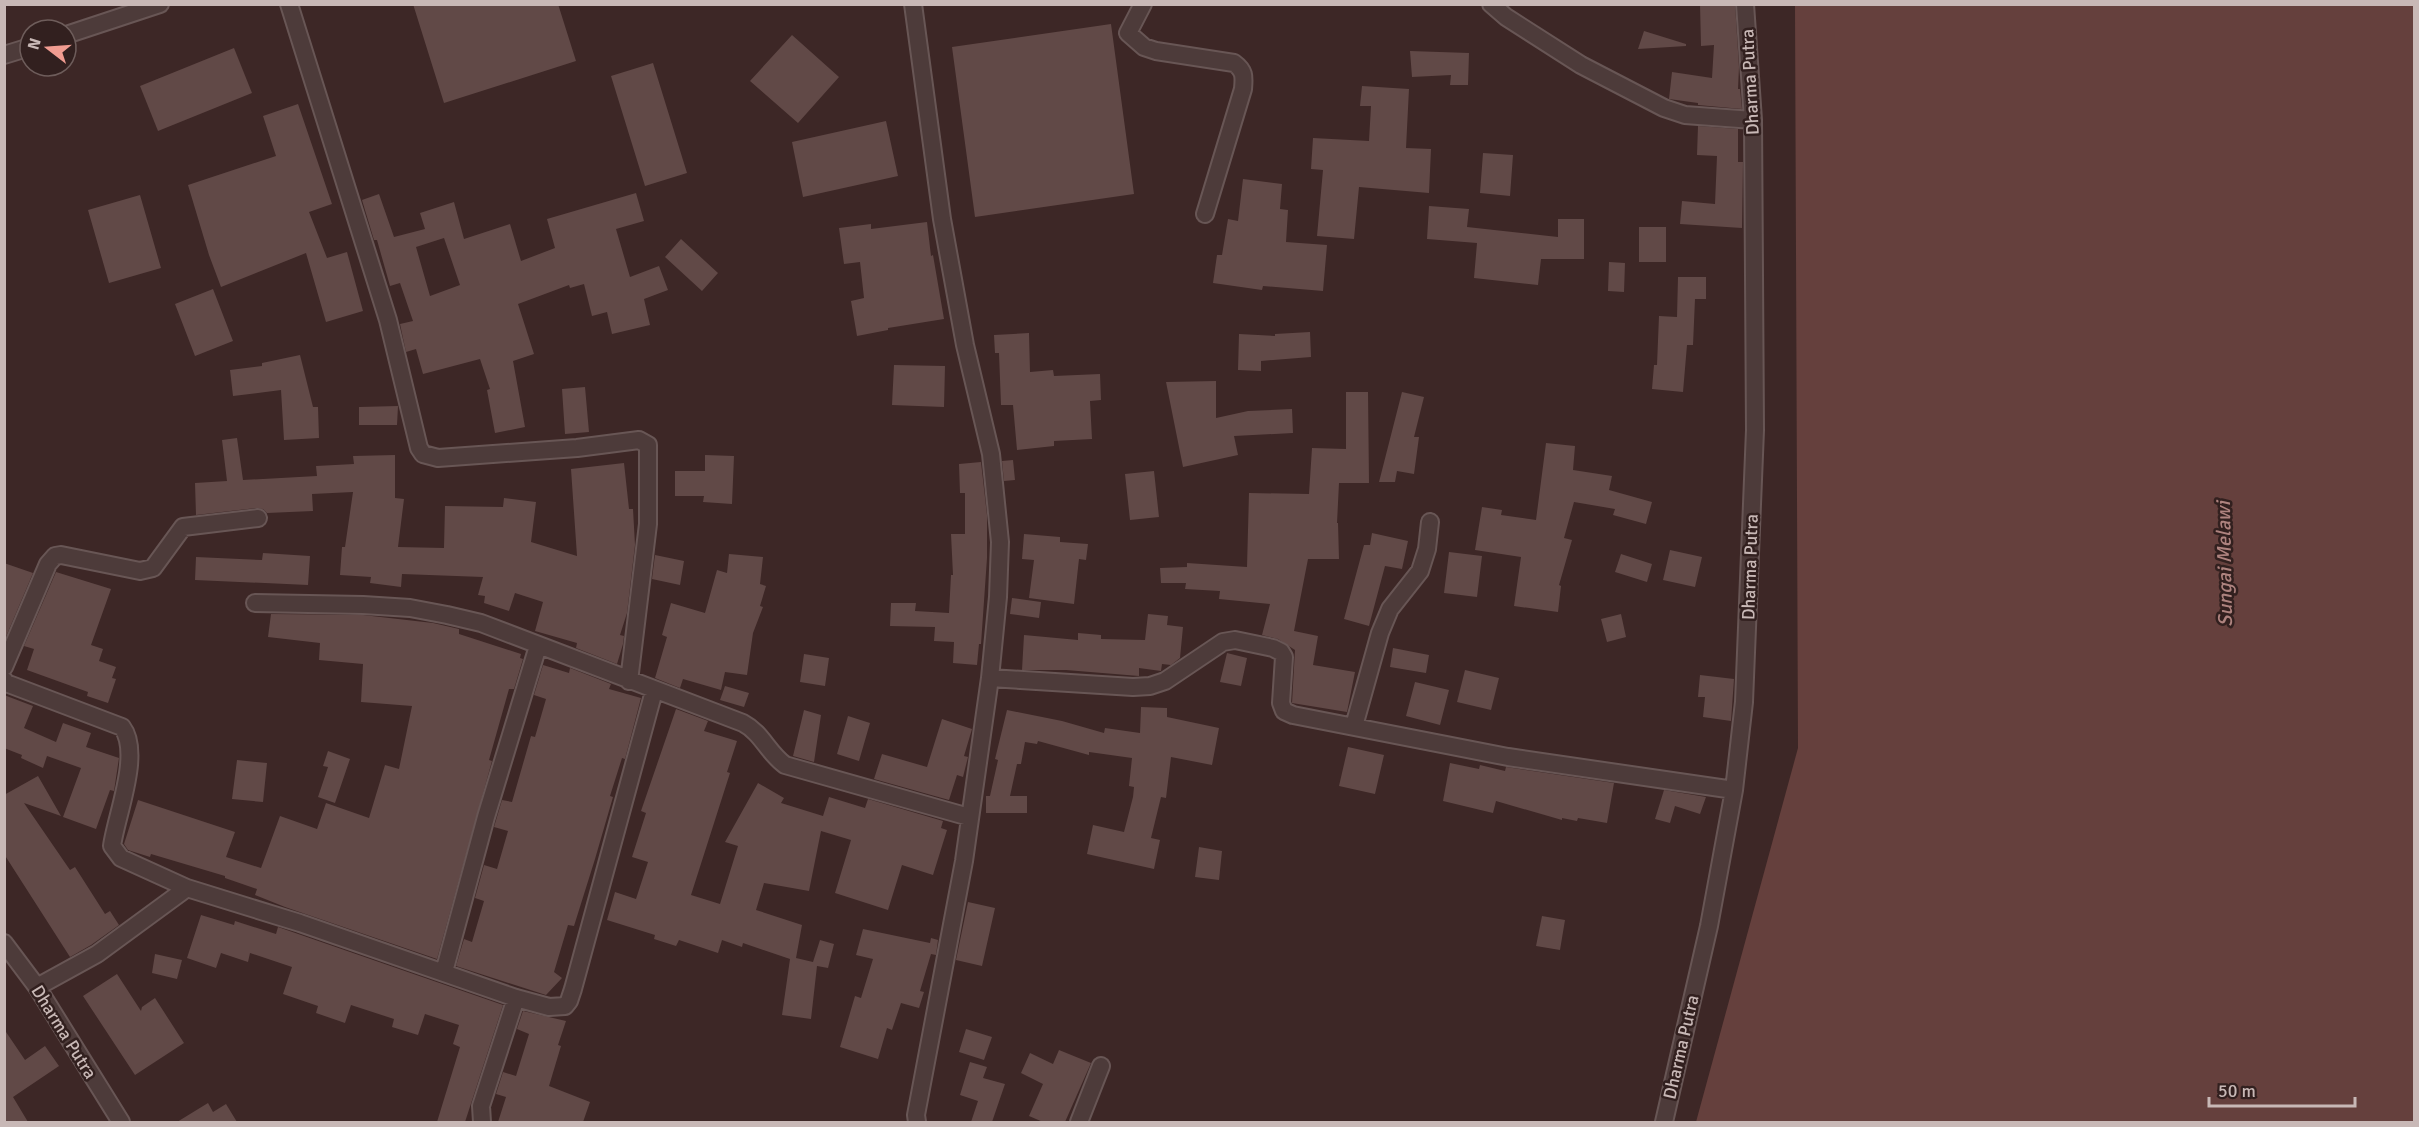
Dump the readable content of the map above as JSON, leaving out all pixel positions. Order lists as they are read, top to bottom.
{
  "streets": {
    "street": ["Dharma Putra"]
  },
  "water": ["Sungai Melawi"],
  "scale_bar": "50 m",
  "north": "left"
}
